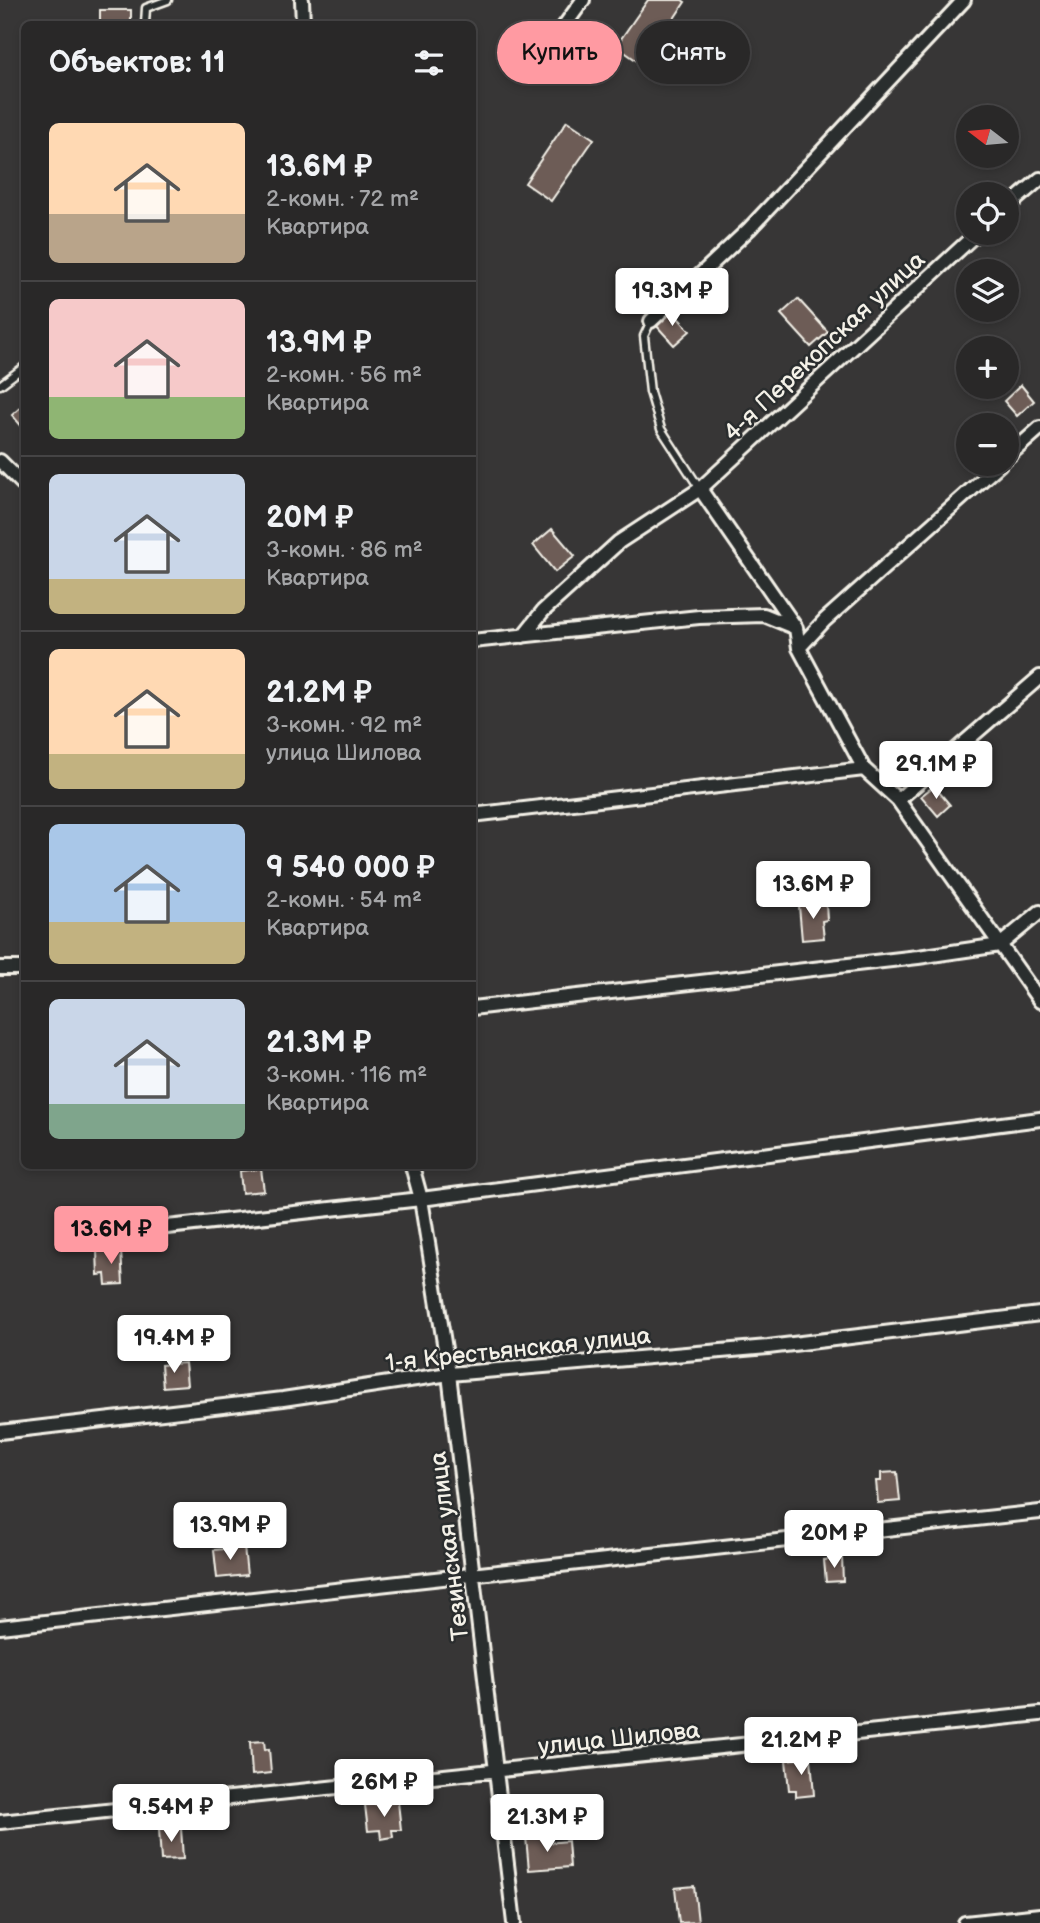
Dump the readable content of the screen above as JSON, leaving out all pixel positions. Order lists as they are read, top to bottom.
{
  "streets": {
    "street": [
      "4-я Перекопская улица",
      "1-я Крестьянская улица",
      "Тезинская улица",
      "улица Шилова"
    ]
  },
  "crossings": [
    ["1-я Крестьянская улица", "Тезинская улица"],
    ["Тезинская улица", "улица Шилова"]
  ],
  "north": "left",
  "page": {
    "chip": ["Купить", "Снять"],
    "heading": "Объектов: 11",
    "map_buttons": ["+", "−"],
    "list": [
      {
        "name": "13.6M ₽",
        "note": "2-комн. · 72 m² · Квартира"
      },
      {
        "name": "13.9M ₽",
        "note": "2-комн. · 56 m² · Квартира"
      },
      {
        "name": "20M ₽",
        "note": "3-комн. · 86 m² · Квартира"
      },
      {
        "name": "21.2M ₽",
        "note": "3-комн. · 92 m² · улица Шилова"
      },
      {
        "name": "9 540 000 ₽",
        "note": "2-комн. · 54 m² · Квартира"
      },
      {
        "name": "21.3M ₽",
        "note": "3-комн. · 116 m² · Квартира"
      }
    ],
    "price": [
      "19.3M ₽",
      "29.1M ₽",
      "13.6M ₽",
      "13.6M ₽",
      "19.4M ₽",
      "13.9M ₽",
      "20M ₽",
      "21.2M ₽",
      "26M ₽",
      "9.54M ₽",
      "21.3M ₽"
    ]
  }
}
